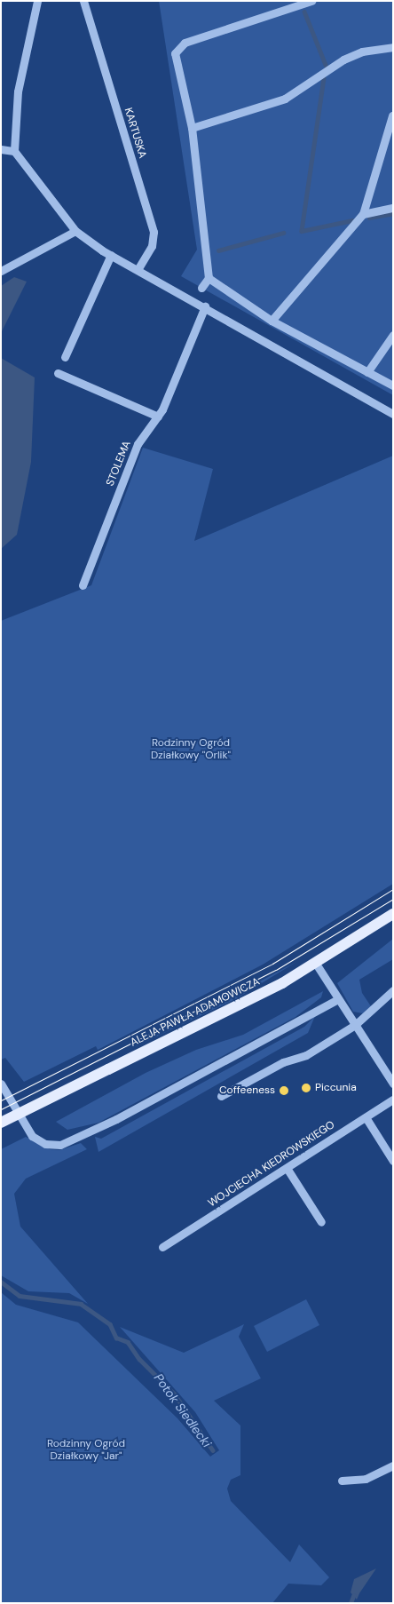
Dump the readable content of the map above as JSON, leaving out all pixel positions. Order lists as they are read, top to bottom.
{
  "streets": {
    "main road": ["ALEJA PAWŁA ADAMOWICZA"],
    "street": ["KARTUSKA", "STOLEMA", "WOJCIECHA KIEDROWSKIEGO"]
  },
  "water": ["Potok Siedlecki"],
  "parks": ["Rodzinny Ogród Działkowy \"Orlik\"", "Rodzinny Ogród Działkowy \"Jar\""],
  "places": ["Piccunia", "Coffeeness"]
}
